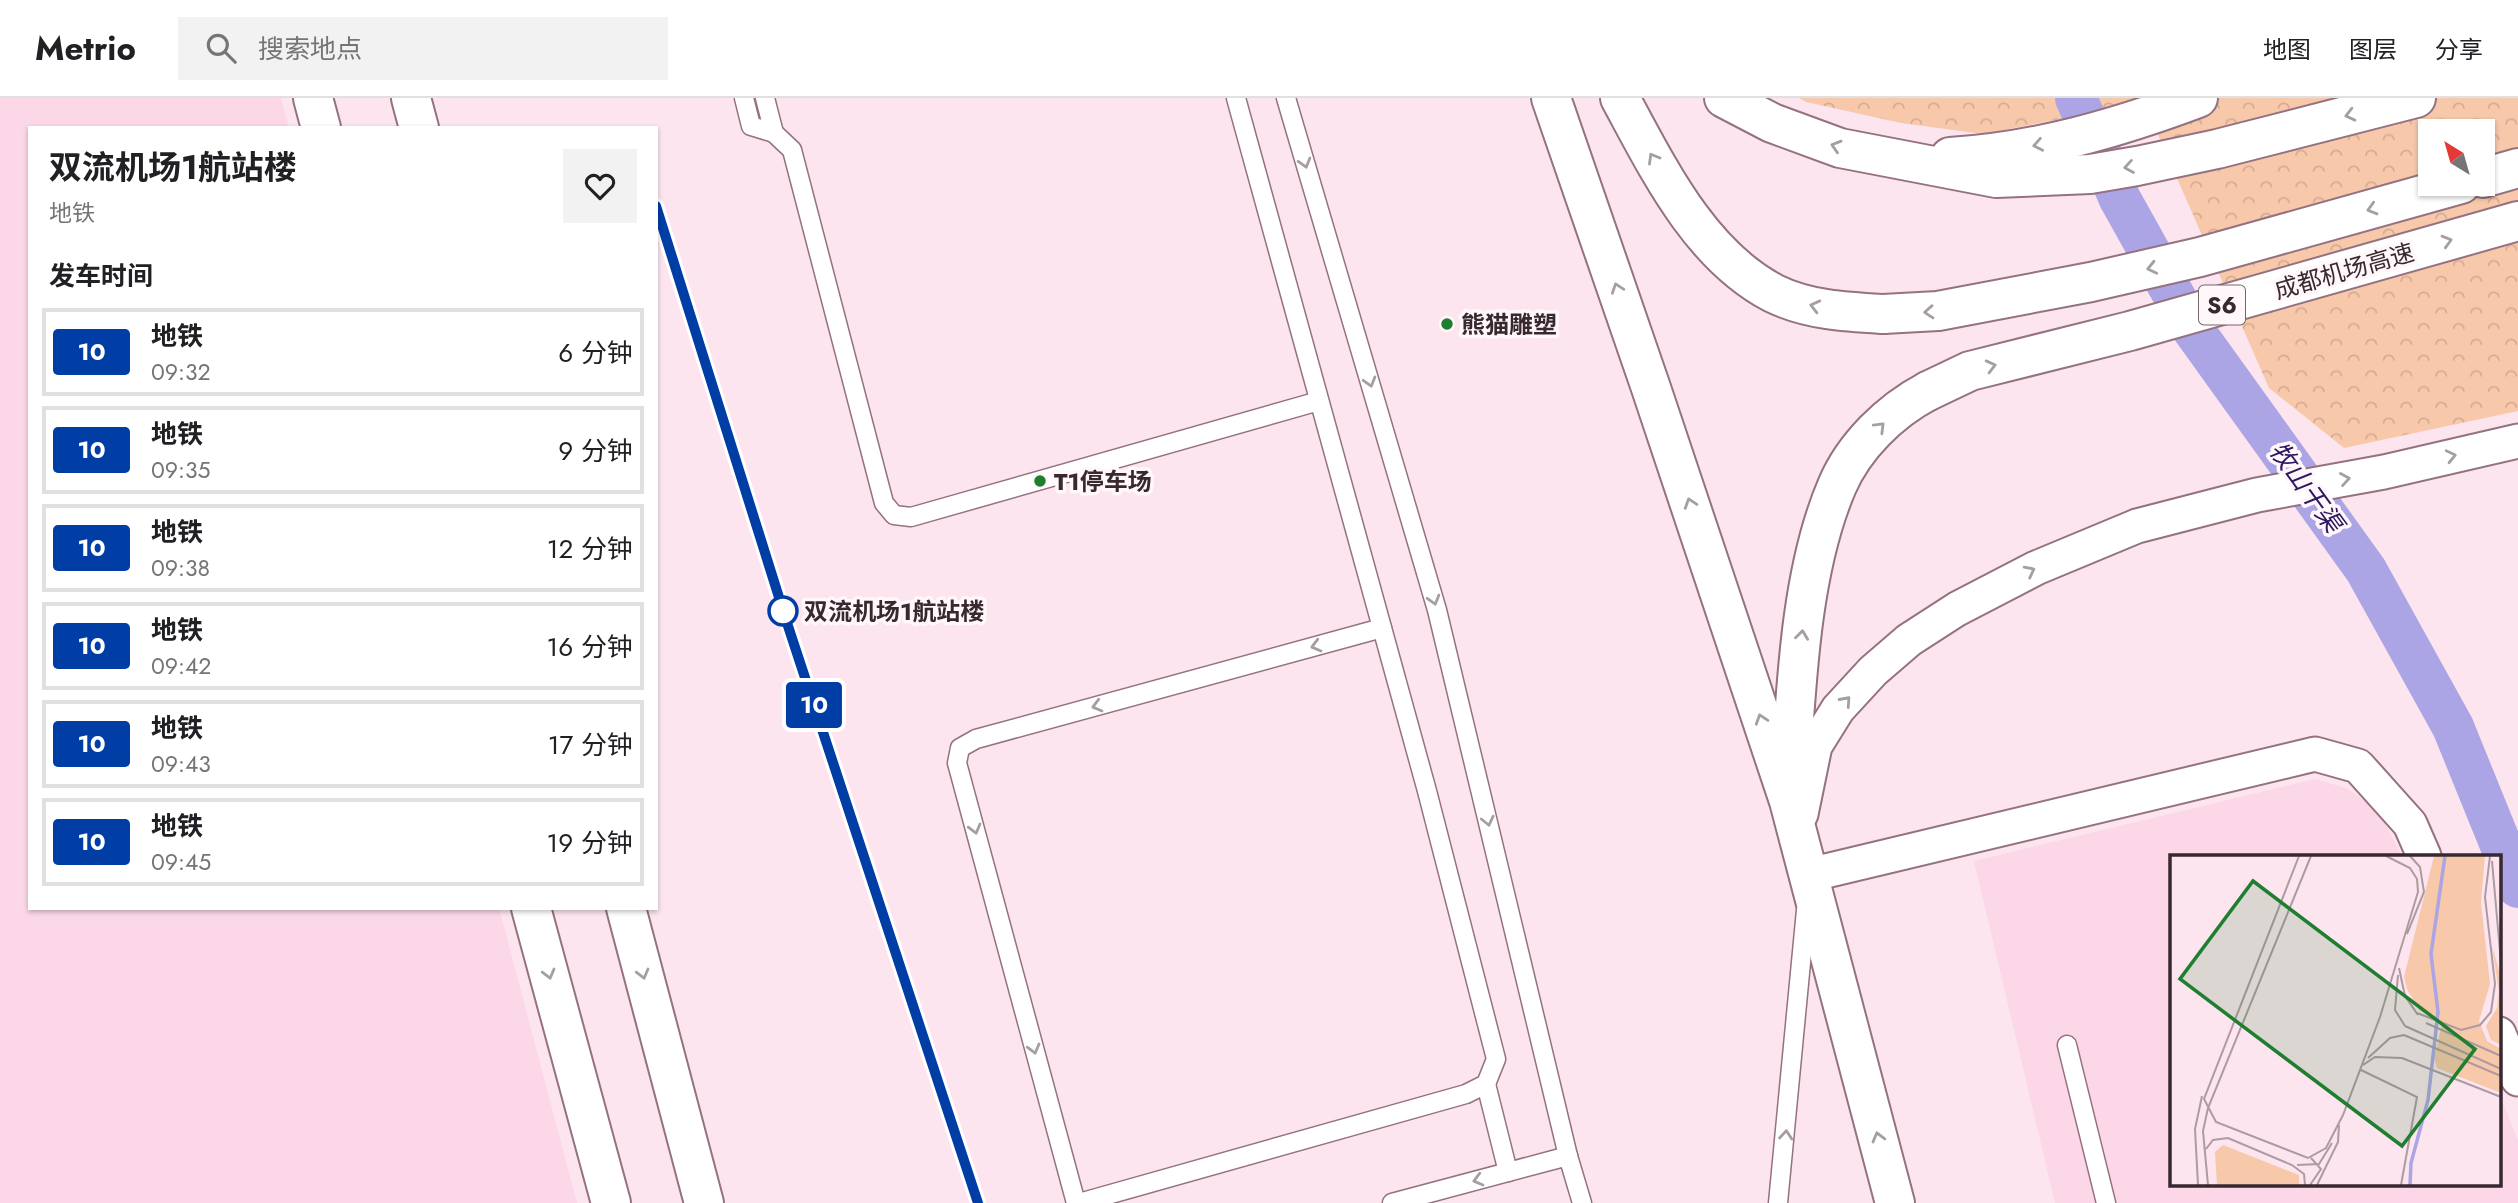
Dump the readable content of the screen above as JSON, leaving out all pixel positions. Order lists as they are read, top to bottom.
{
  "streets": {
    "main road": ["成都机场高速", "S6"]
  },
  "one_way": ["成都机场高速"],
  "water": ["牧山干渠"],
  "places": ["熊猫雕塑", "T1停车场", "双流机场1航站楼"],
  "lines": ["metro line 10"],
  "north": "top left",
  "page": {
    "header": "Metrio",
    "search": "搜索地点",
    "nav": ["地图", "图层", "分享"],
    "on_map": "10",
    "heading": [
      ["双流机场1航站楼", "地铁"],
      "发车时间"
    ],
    "list": [
      {
        "mark": "10",
        "name": "地铁",
        "note": "09:32",
        "value": "6 分钟"
      },
      {
        "mark": "10",
        "name": "地铁",
        "note": "09:35",
        "value": "9 分钟"
      },
      {
        "mark": "10",
        "name": "地铁",
        "note": "09:38",
        "value": "12 分钟"
      },
      {
        "mark": "10",
        "name": "地铁",
        "note": "09:42",
        "value": "16 分钟"
      },
      {
        "mark": "10",
        "name": "地铁",
        "note": "09:43",
        "value": "17 分钟"
      },
      {
        "mark": "10",
        "name": "地铁",
        "note": "09:45",
        "value": "19 分钟"
      }
    ]
  }
}
